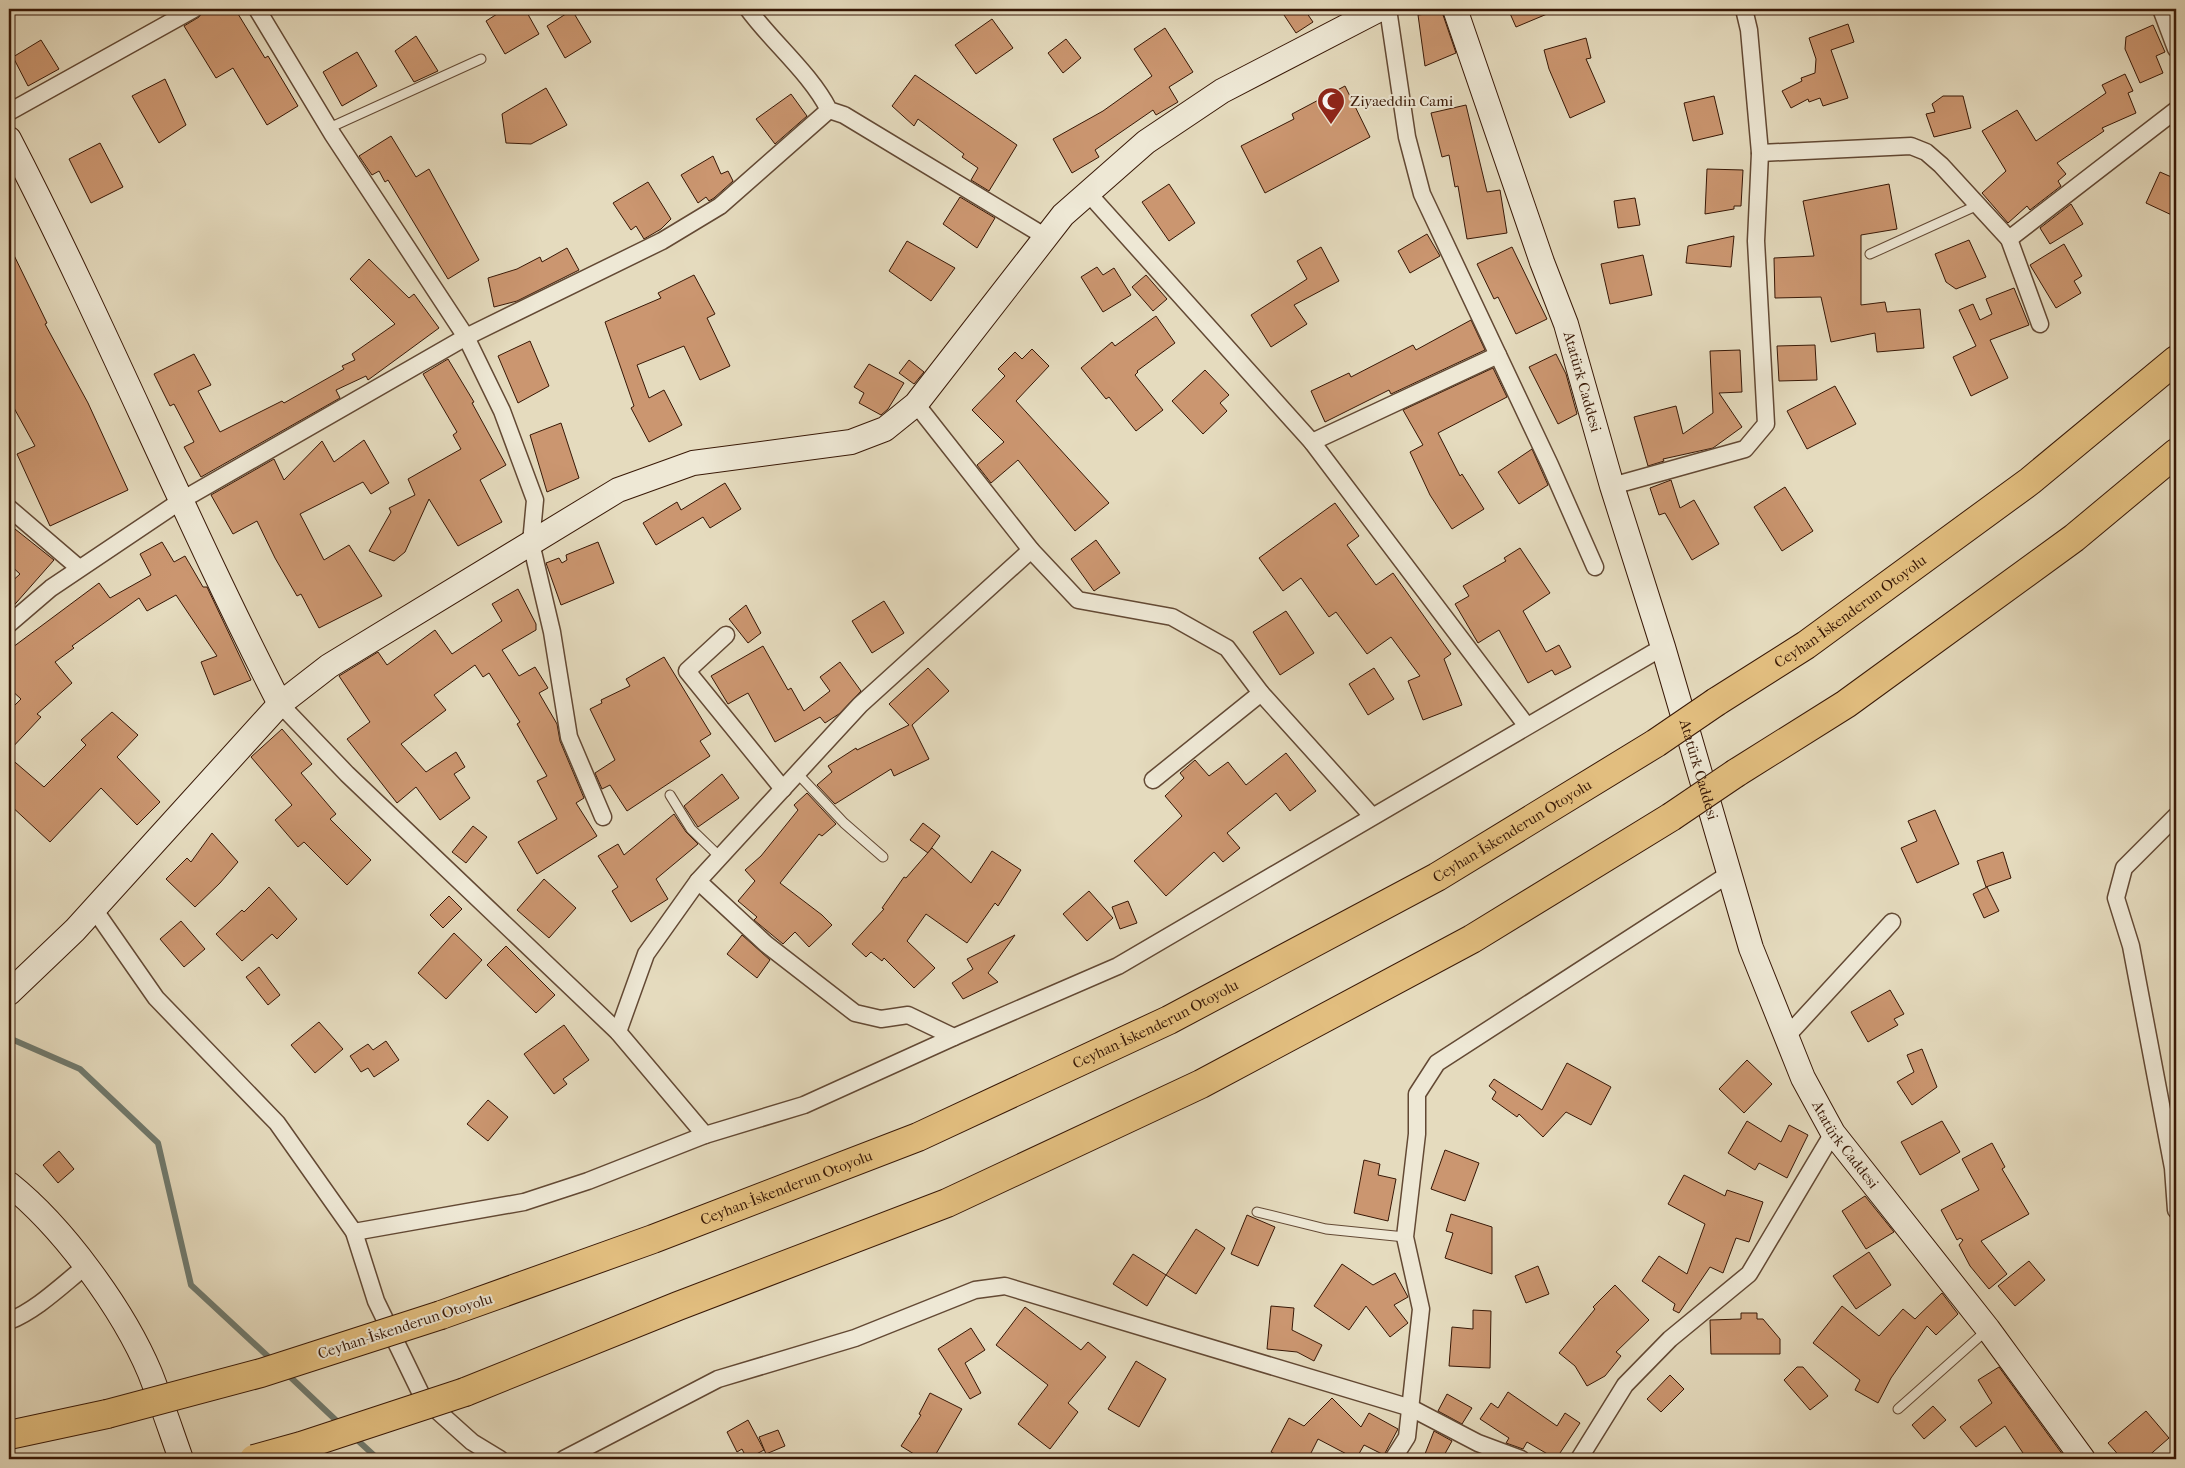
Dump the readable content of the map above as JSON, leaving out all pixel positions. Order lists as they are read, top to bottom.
{
  "streets": {
    "highway": ["Ceyhan-İskenderun Otoyolu"],
    "street": ["Atatürk Caddesi"]
  },
  "places": {
    "mosque": ["Ziyaeddin Cami"]
  }
}
